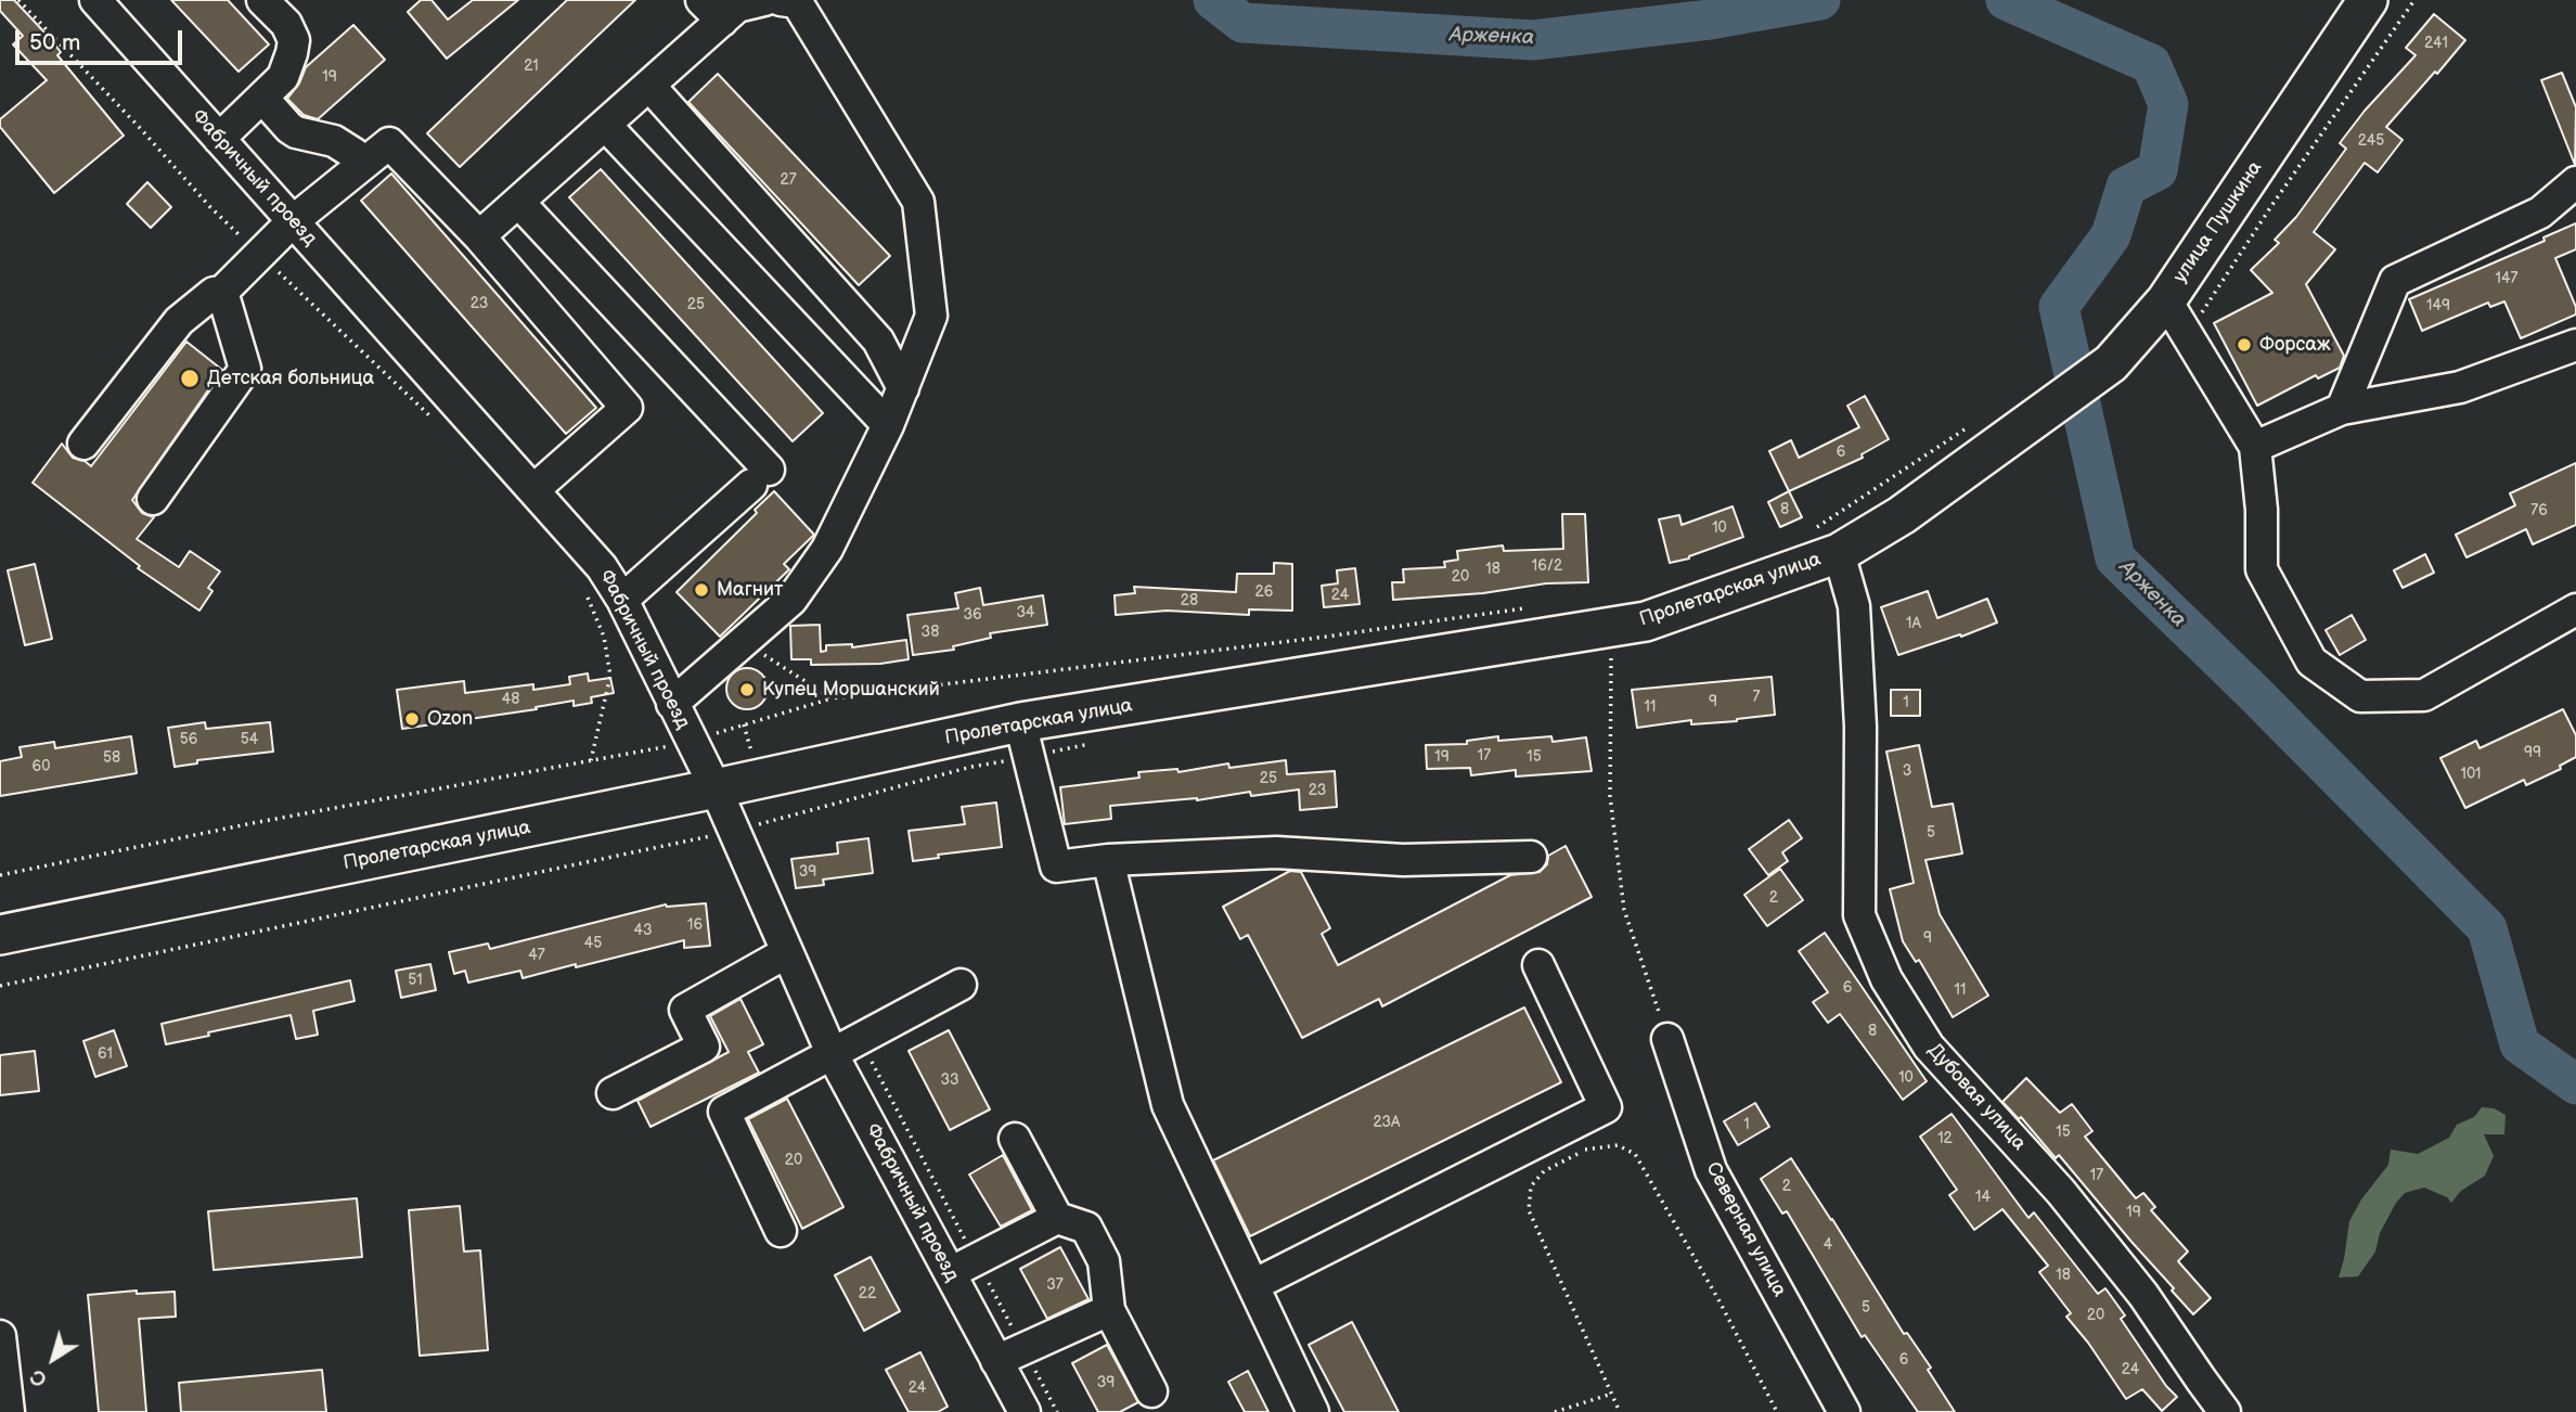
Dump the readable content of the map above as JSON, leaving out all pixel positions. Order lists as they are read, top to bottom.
{
  "streets": {
    "main road": ["улица Пушкина", "Пролетарская улица"],
    "street": ["Фабричный проезд", "Дубовая улица", "Северная улица"]
  },
  "crossings": [
    ["Фабричный проезд", "Пролетарская улица"],
    ["улица Пушкина", "Пролетарская улица"],
    ["Пролетарская улица", "Дубовая улица"]
  ],
  "water": ["Арженка"],
  "places": [
    "Форсаж",
    "Детская больница",
    "Магнит",
    "Купец Моршанский",
    "Ozon"
  ],
  "house_numbers": [
    "241",
    "21",
    "19",
    "245",
    "27",
    "147",
    "23",
    "25",
    "149",
    "6",
    "8",
    "76",
    "10",
    "16/2",
    "18",
    "20",
    "26",
    "24",
    "28",
    "34",
    "36",
    "1А",
    "38",
    "7",
    "48",
    "9",
    "1",
    "11",
    "56",
    "54",
    "99",
    "17",
    "19",
    "15",
    "58",
    "60",
    "3",
    "101",
    "25",
    "23",
    "5",
    "39",
    "2",
    "16",
    "43",
    "9",
    "45",
    "47",
    "51",
    "6",
    "11",
    "8",
    "61",
    "10",
    "33",
    "23А",
    "1",
    "15",
    "12",
    "20",
    "17",
    "2",
    "14",
    "19",
    "4",
    "18",
    "37",
    "22",
    "5",
    "20",
    "6",
    "24",
    "39",
    "24"
  ],
  "scale_bar": "50 m",
  "north": "bottom left"
}
